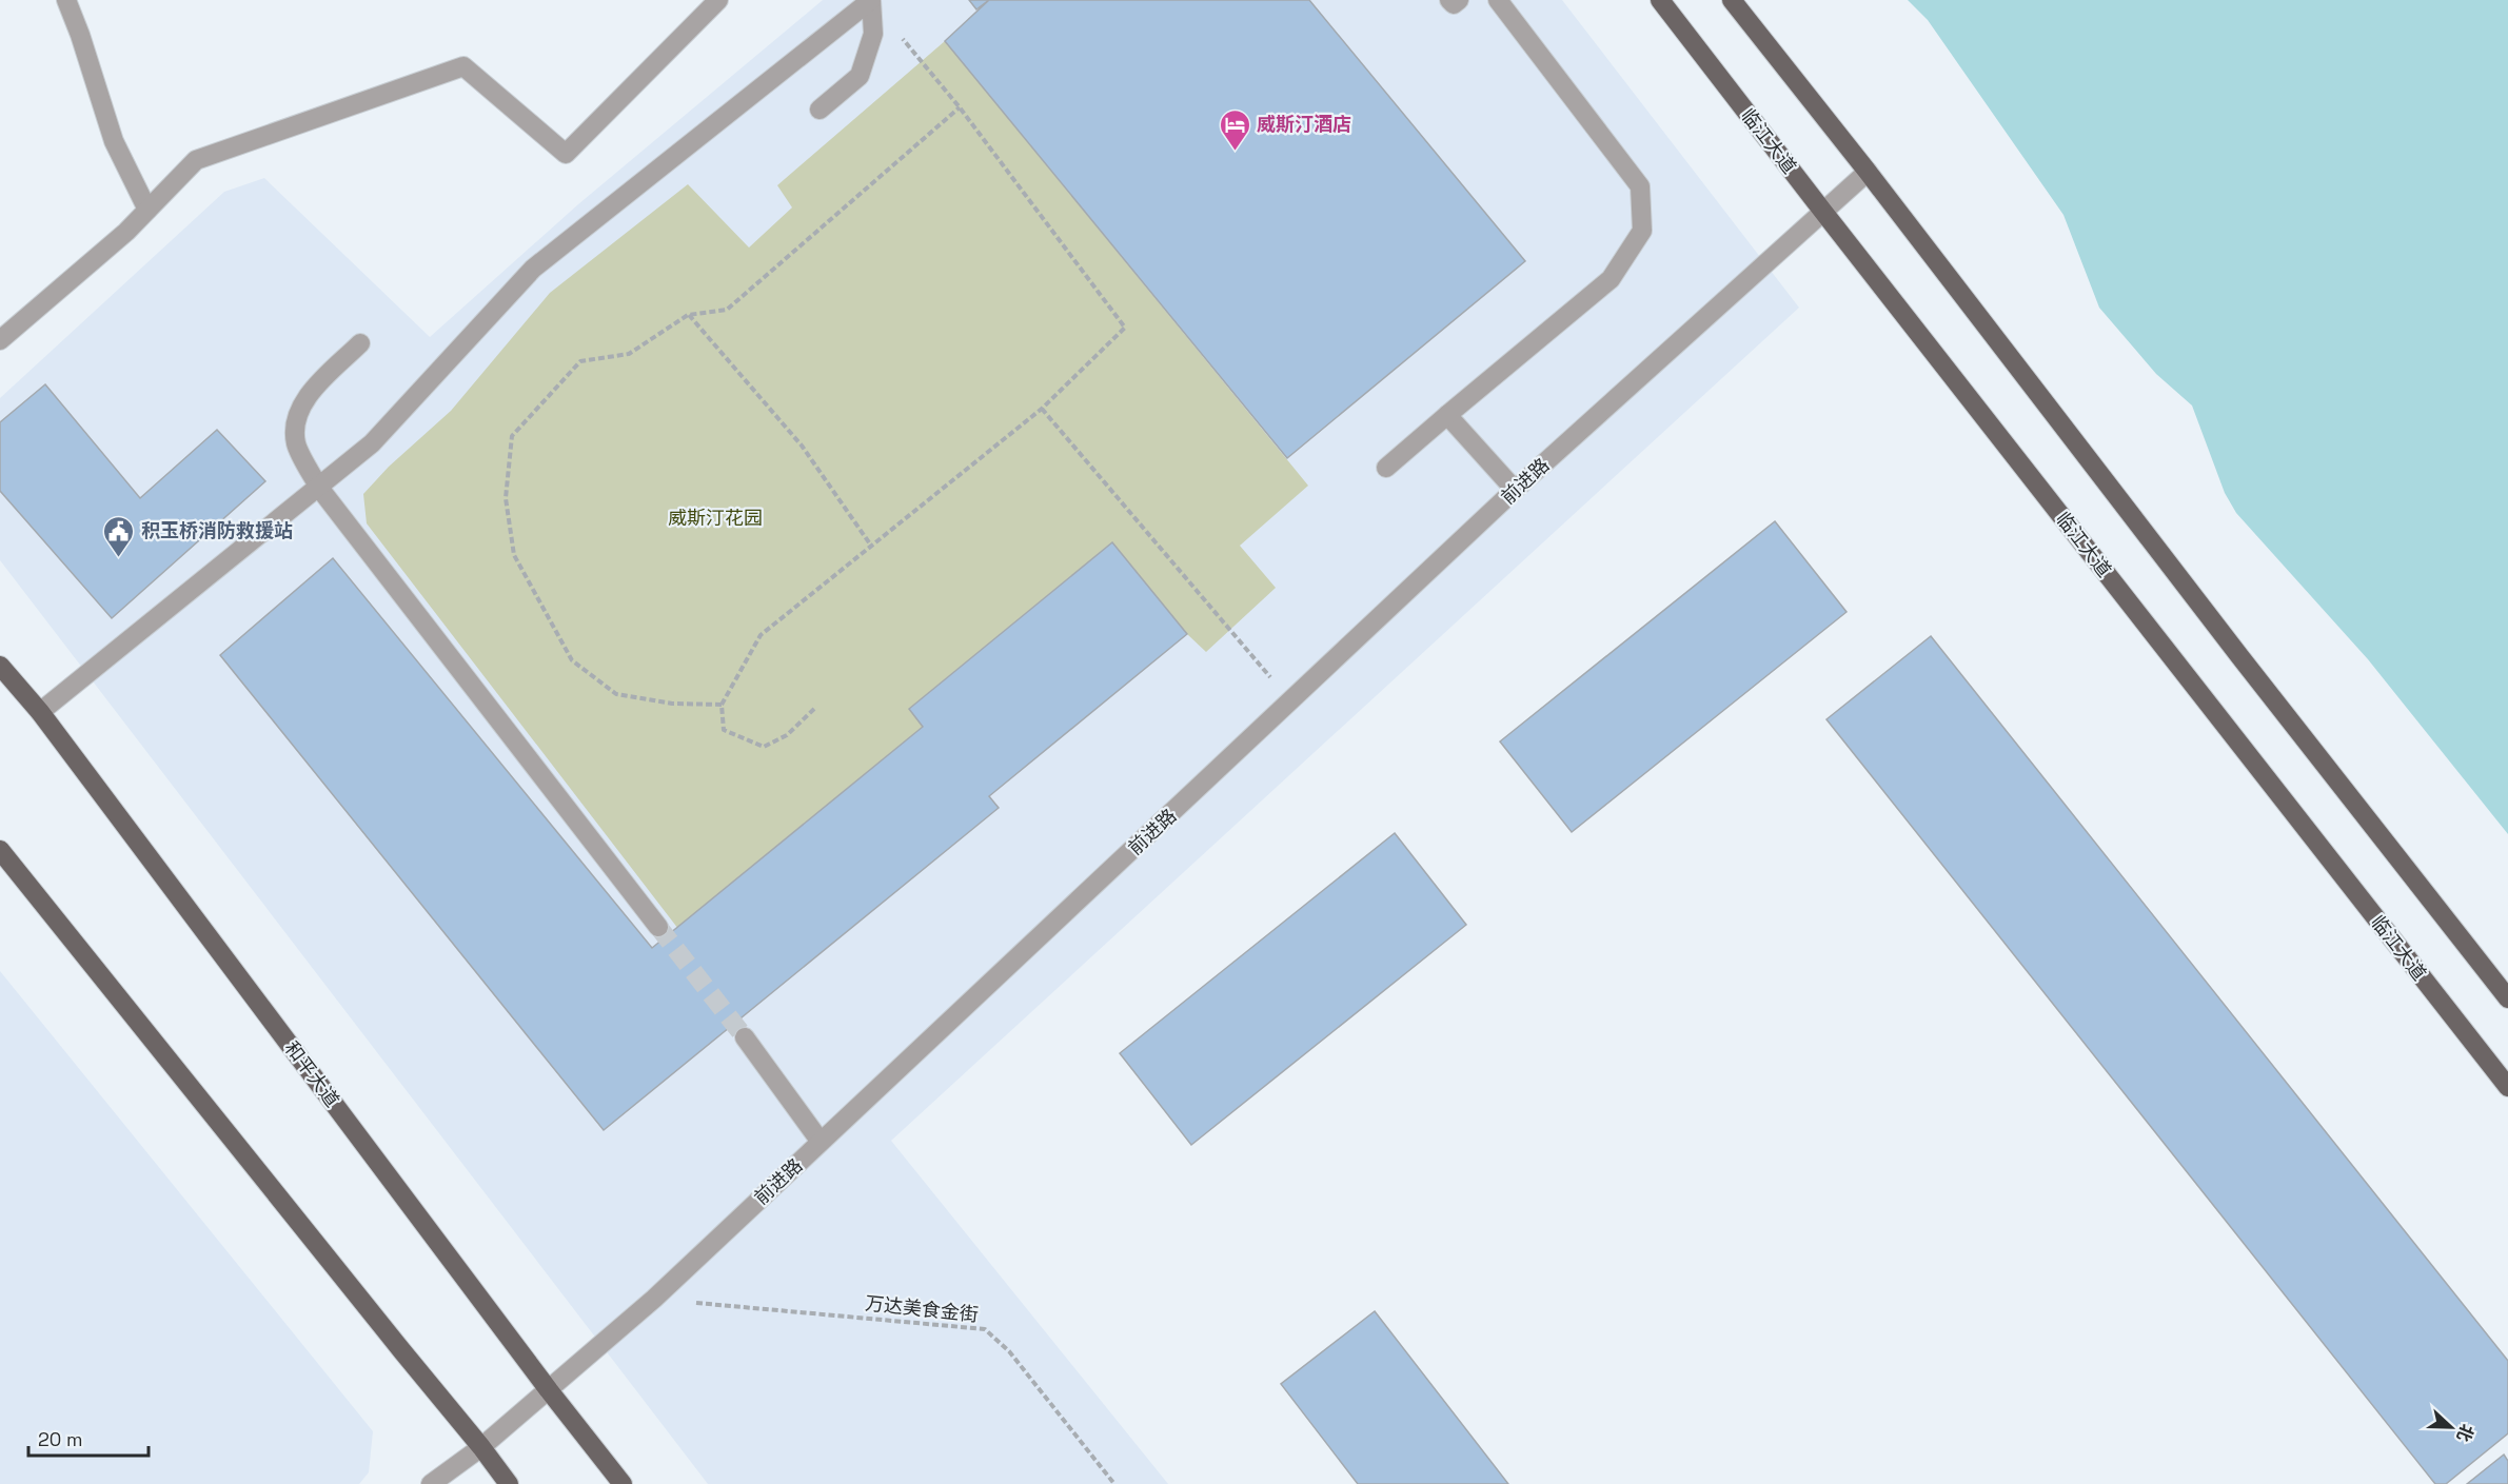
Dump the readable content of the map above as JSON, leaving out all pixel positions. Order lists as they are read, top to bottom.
{
  "streets": {
    "main road": ["临江大道", "和平大道"],
    "street": ["前进路"],
    "path": ["万达美食金街"]
  },
  "crossings": [
    ["临江大道", "前进路"],
    ["前进路", "和平大道"],
    ["前进路", "万达美食金街"]
  ],
  "parks": ["威斯汀花园"],
  "places": {
    "hotel": ["威斯汀酒店"],
    "public building": ["积玉桥消防救援站"]
  },
  "scale_bar": "20 m",
  "north": "right"
}
